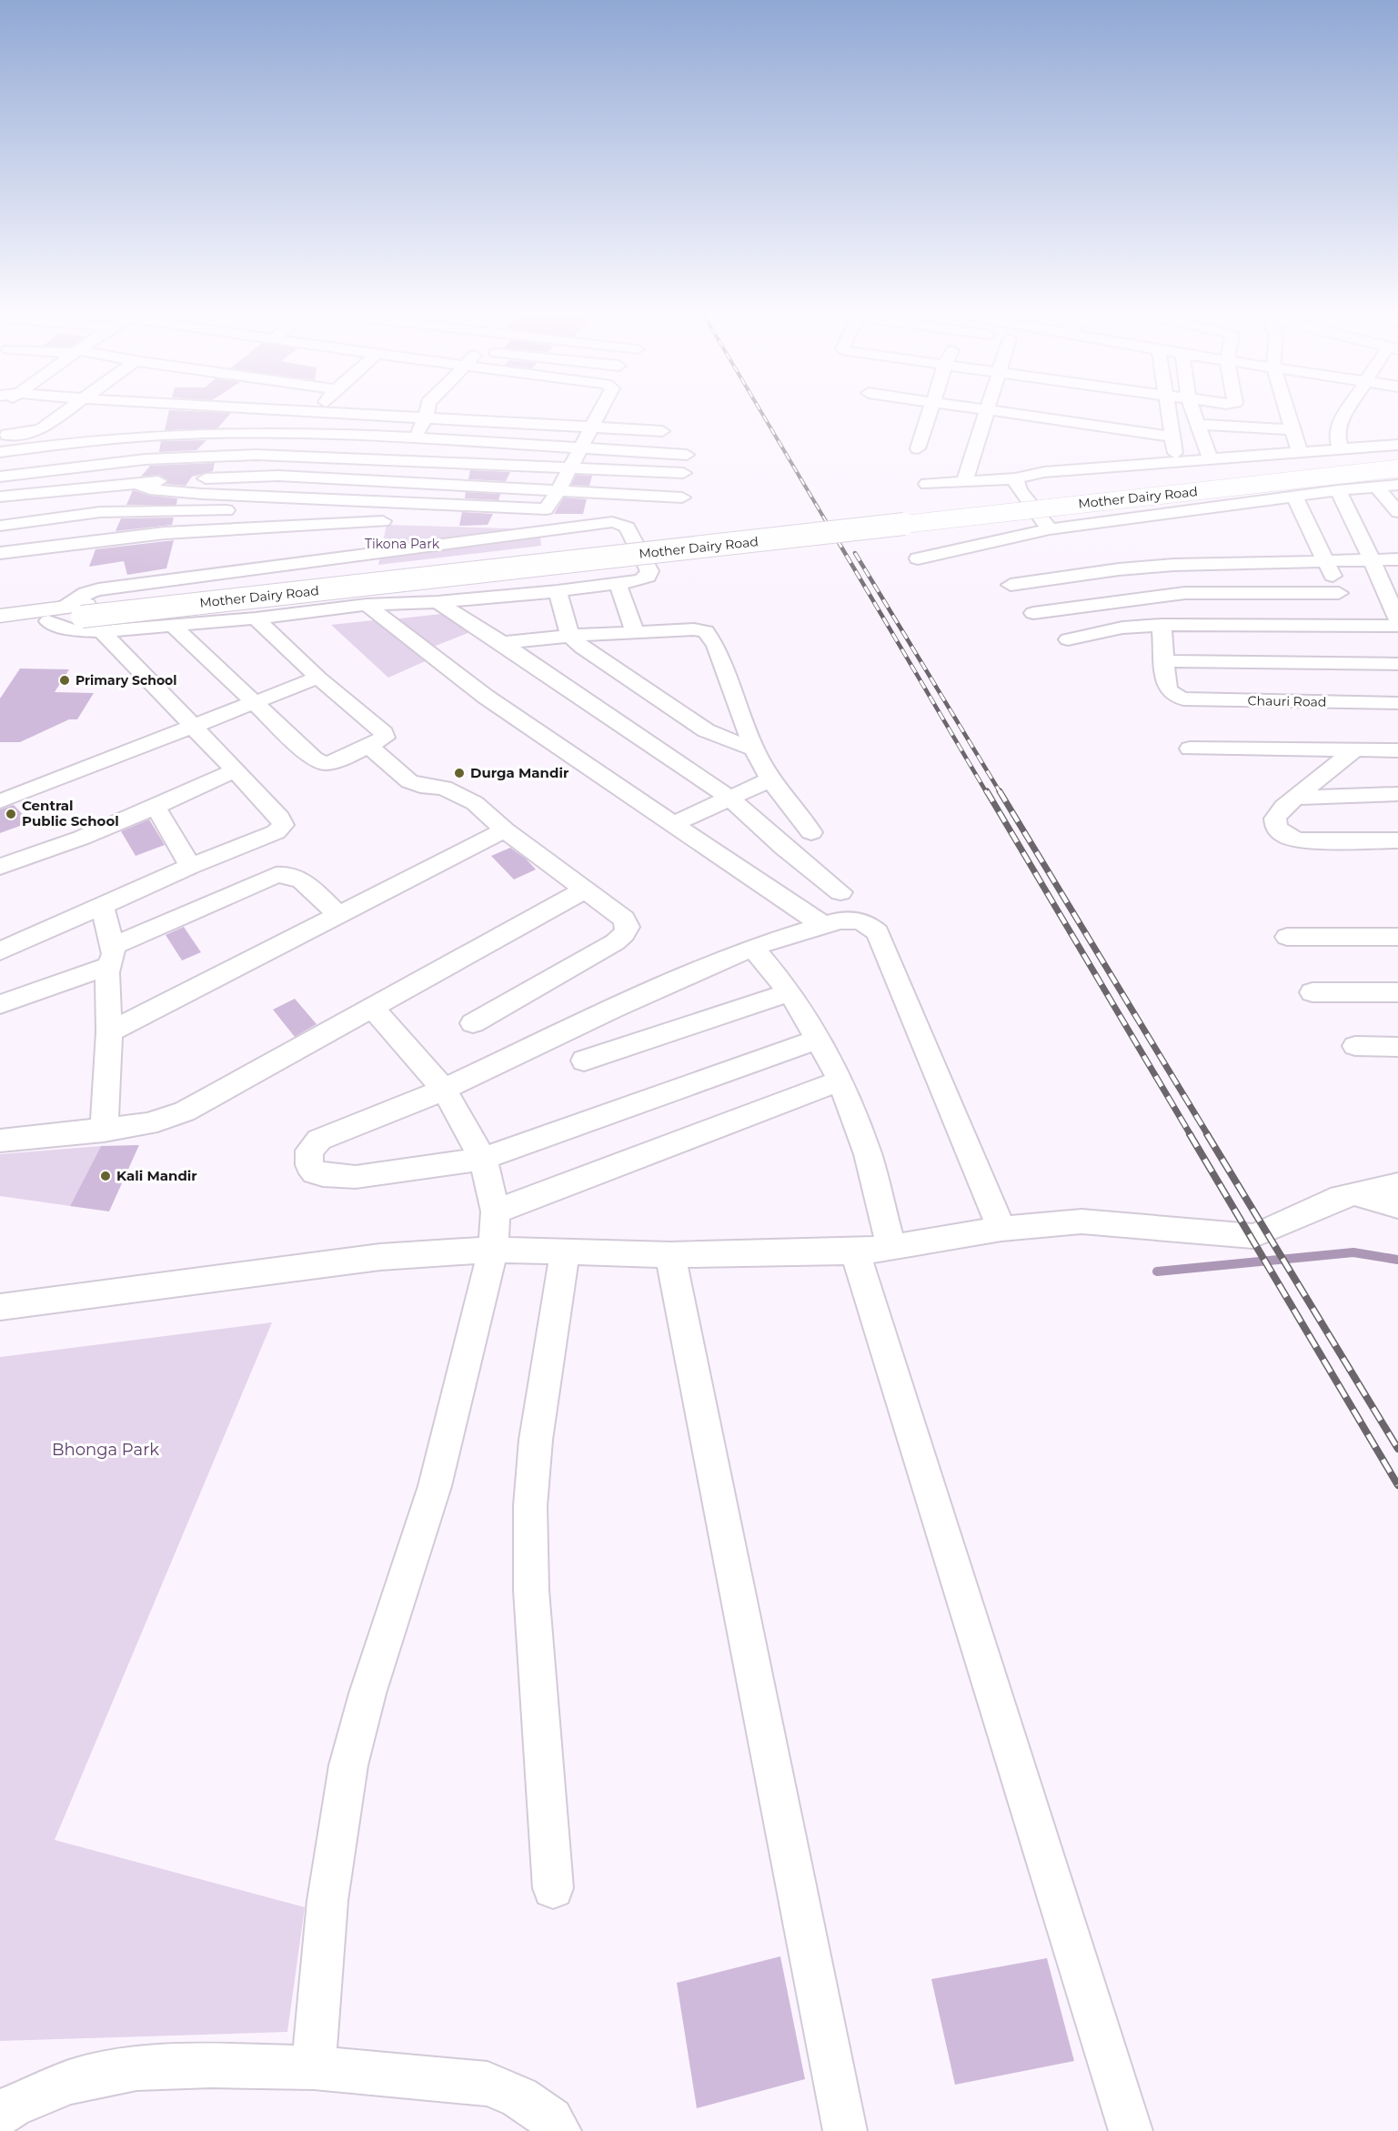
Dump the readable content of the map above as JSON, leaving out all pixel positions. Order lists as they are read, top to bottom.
{
  "streets": {
    "main road": ["Mother Dairy Road"],
    "street": ["Chauri Road"]
  },
  "parks": ["Tikona Park", "Bhonga Park"],
  "places": [
    "Primary School",
    "Durga Mandir",
    "Central Public School",
    "Kali Mandir"
  ]
}
